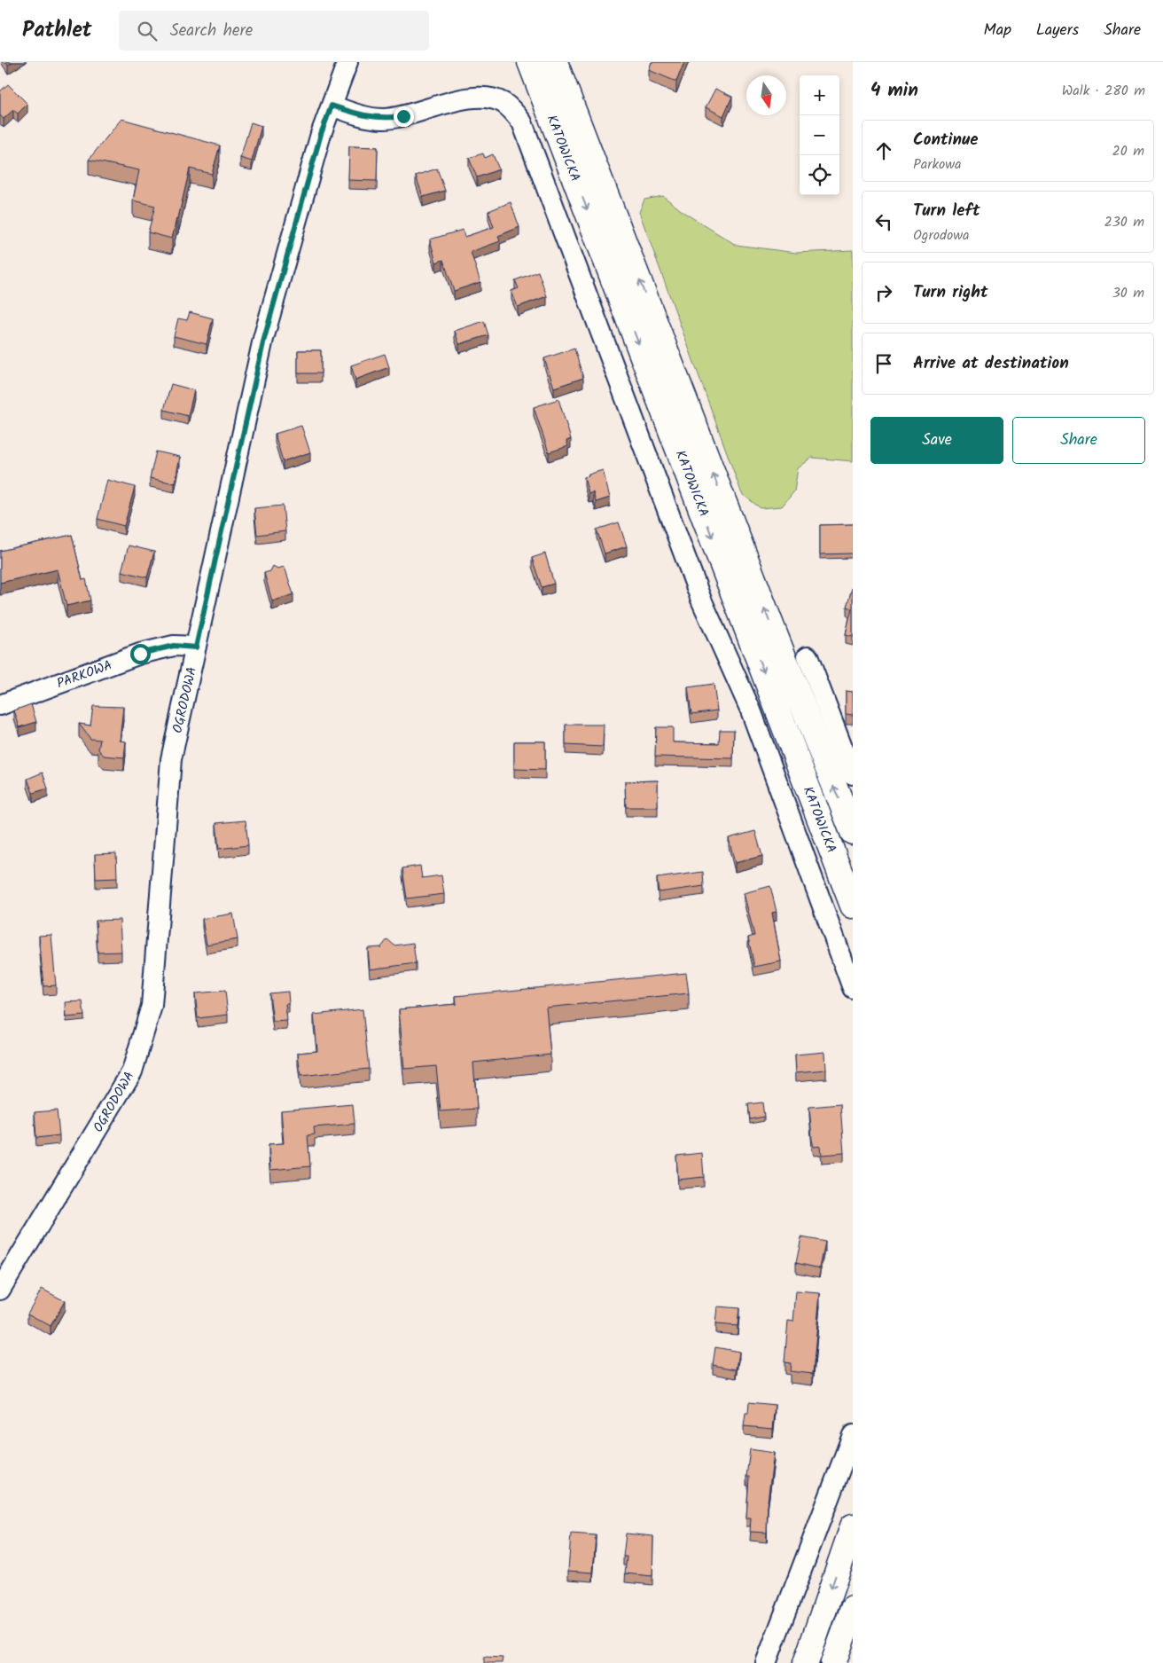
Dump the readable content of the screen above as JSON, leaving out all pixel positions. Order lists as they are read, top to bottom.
{
  "streets": {
    "main road": ["KATOWICKA"],
    "street": ["PARKOWA", "OGRODOWA"]
  },
  "crossings": [
    ["PARKOWA", "OGRODOWA"]
  ],
  "north": "bottom",
  "page": {
    "header": "Pathlet",
    "search": "Search here",
    "nav": ["Map", "Layers", "Share"],
    "heading": ["4 min", "Walk · 280 m"],
    "map_buttons": ["+", "−"],
    "list": [
      ["Continue", "Parkowa", "20 m"],
      ["Turn left", "Ogrodowa", "230 m"],
      ["Turn right", "30 m"],
      "Arrive at destination"
    ],
    "buttons": ["Save", "Share"]
  }
}
